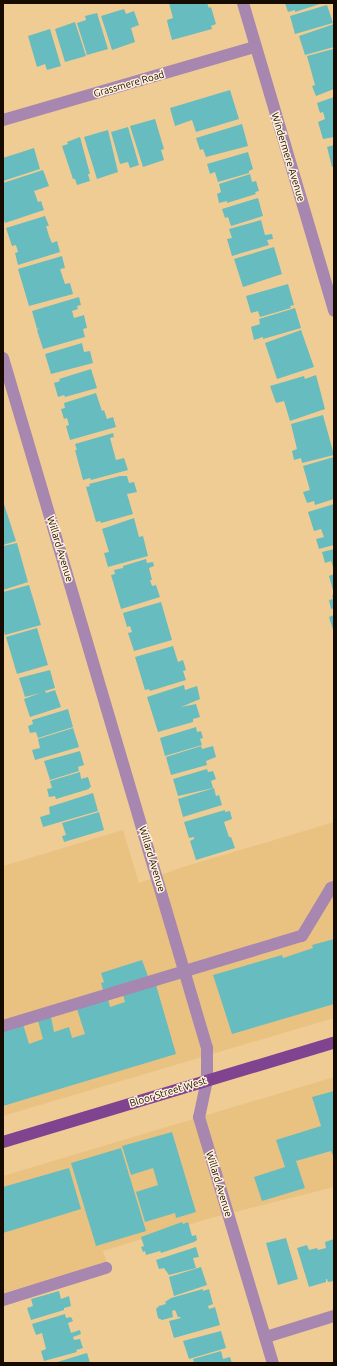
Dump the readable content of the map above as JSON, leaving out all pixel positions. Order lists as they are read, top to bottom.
{
  "streets": {
    "main road": ["Bloor Street West"],
    "street": ["Grassmere Road", "Windermere Avenue", "Willard Avenue"]
  },
  "crossings": [
    ["Grassmere Road", "Windermere Avenue"],
    ["Willard Avenue", "Bloor Street West"]
  ]
}
